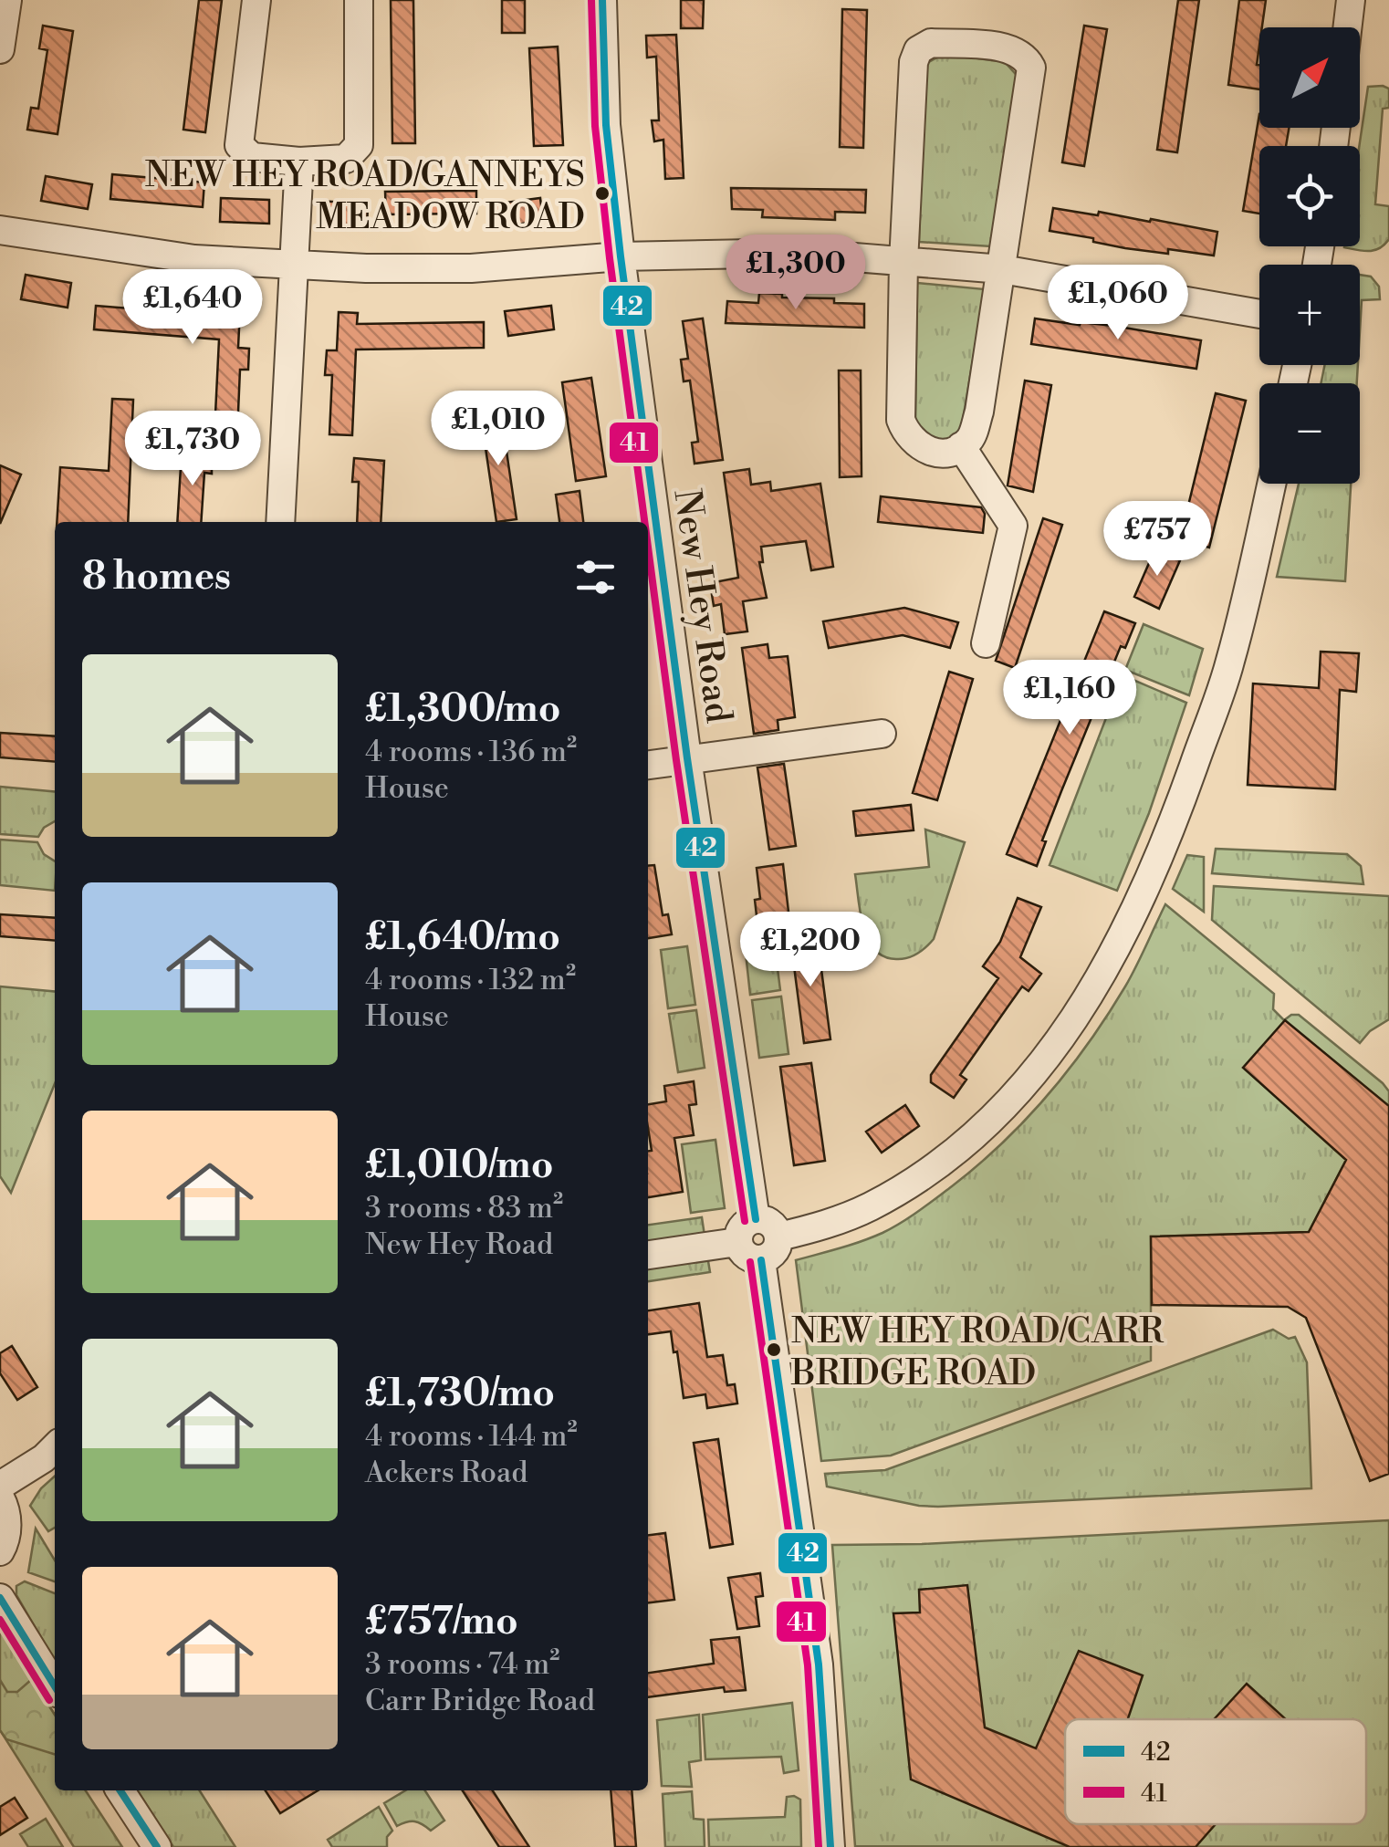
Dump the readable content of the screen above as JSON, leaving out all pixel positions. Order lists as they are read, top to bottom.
{
  "streets": {
    "street": ["New Hey Road"]
  },
  "places": ["NEW HEY ROAD/GANNEYS MEADOW ROAD", "NEW HEY ROAD/CARR BRIDGE ROAD"],
  "lines": ["transit line 42", "transit line 41"],
  "legend": ["42", "41"],
  "north": "top right",
  "page": {
    "map_buttons": ["+", "−"],
    "price": [
      "£1,300",
      "£1,060",
      "£1,640",
      "£1,010",
      "£1,730",
      "£757",
      "£1,160",
      "£1,200"
    ],
    "heading": "8 homes",
    "list": [
      {
        "name": "£1,300/mo",
        "note": "4 rooms · 136 m² · House"
      },
      {
        "name": "£1,640/mo",
        "note": "4 rooms · 132 m² · House"
      },
      {
        "name": "£1,010/mo",
        "note": "3 rooms · 83 m² · New Hey Road"
      },
      {
        "name": "£1,730/mo",
        "note": "4 rooms · 144 m² · Ackers Road"
      },
      {
        "name": "£757/mo",
        "note": "3 rooms · 74 m² · Carr Bridge Road"
      }
    ]
  }
}
